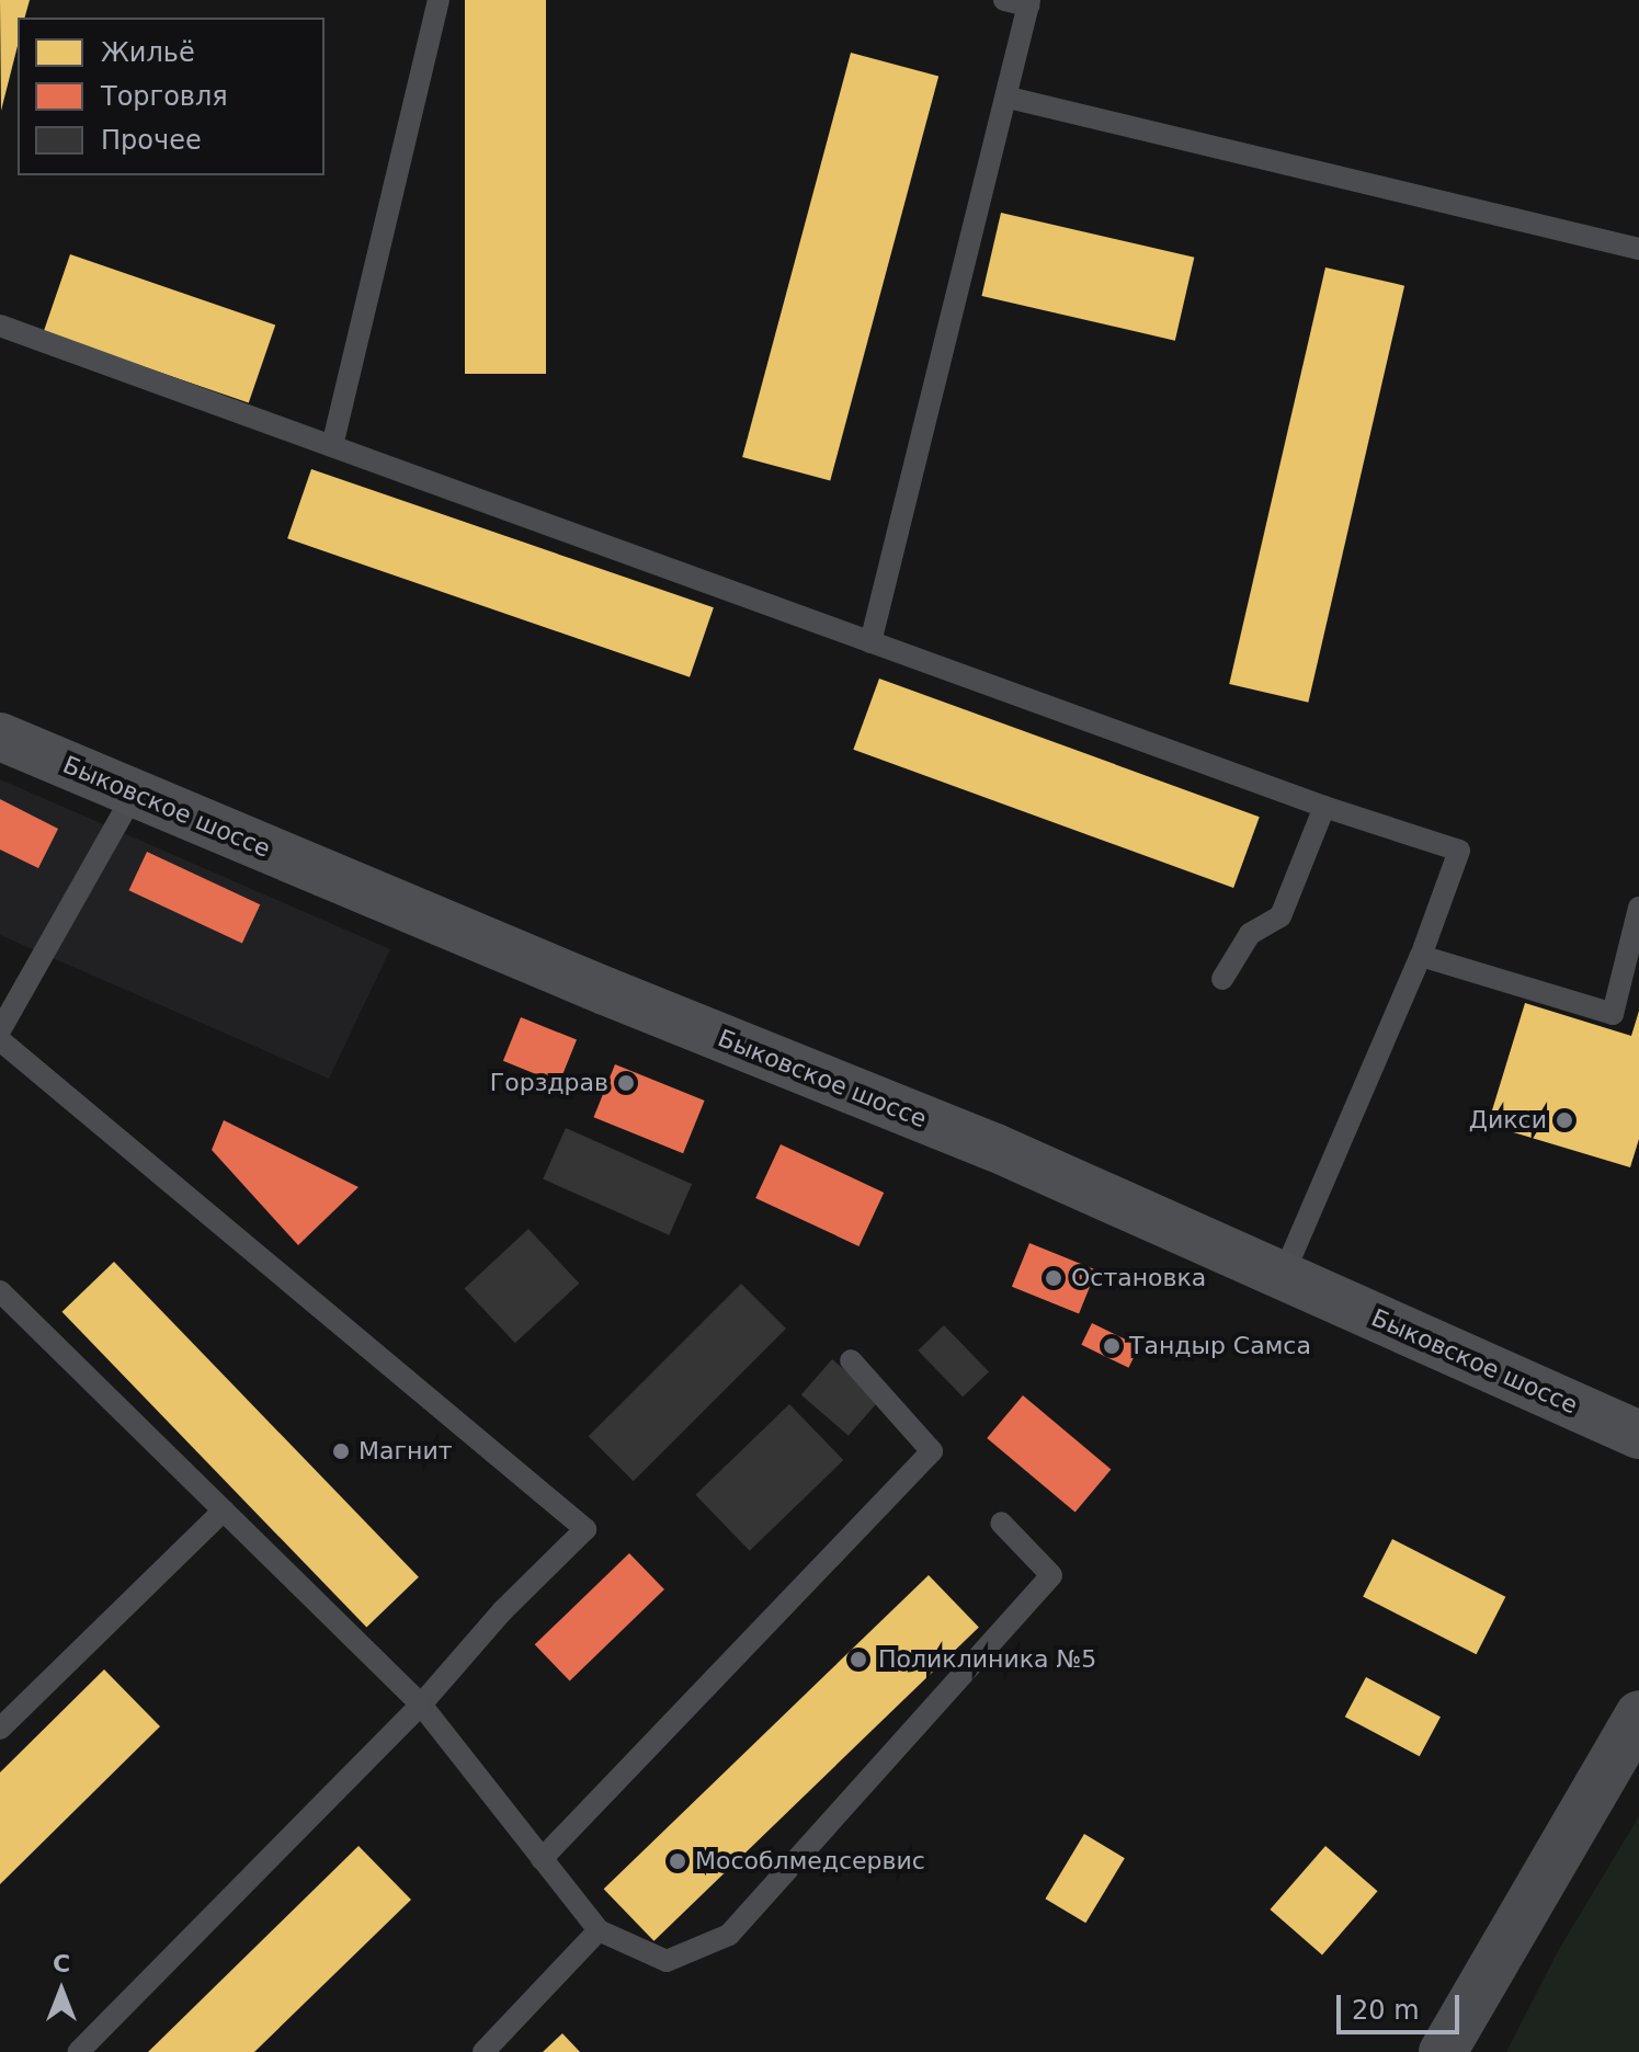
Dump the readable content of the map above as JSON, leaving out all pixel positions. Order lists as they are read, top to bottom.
{
  "streets": {
    "main road": ["Быковское шоссе"]
  },
  "places": [
    "Горздрав",
    "Дикси",
    "Остановка",
    "Тандыр Самса",
    "Магнит",
    "Поликлиника №5",
    "Мособлмедсервис"
  ],
  "legend": ["Жильё", "Торговля", "Прочее"],
  "scale_bar": "20 m",
  "north": "top"
}
